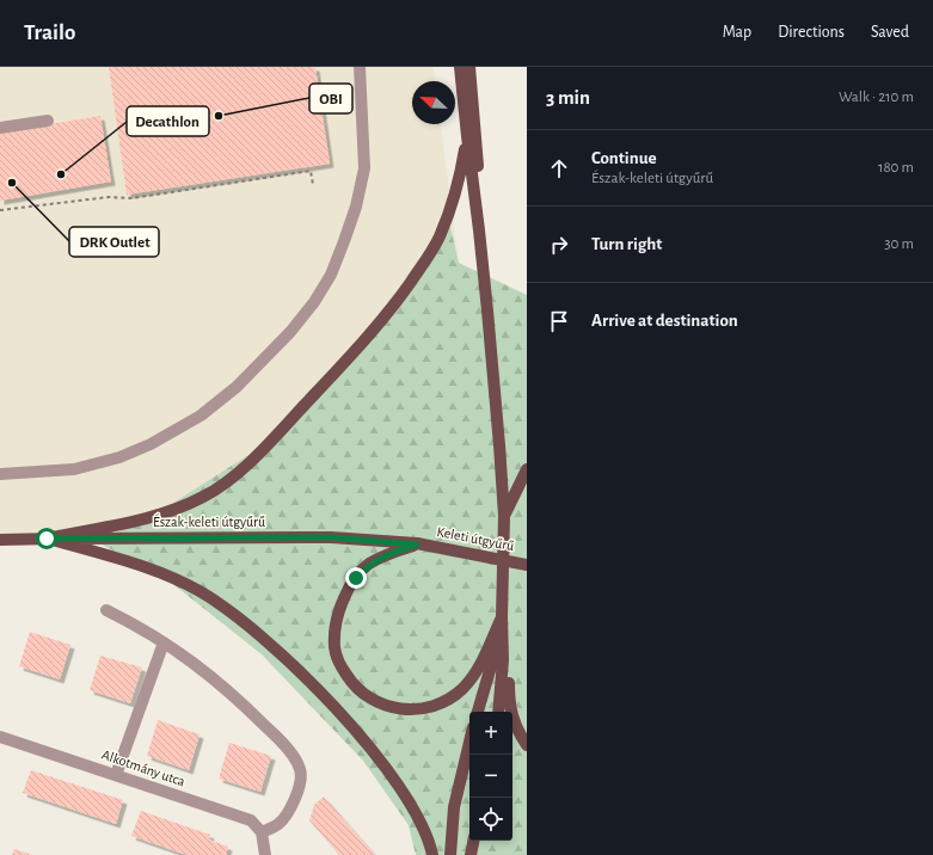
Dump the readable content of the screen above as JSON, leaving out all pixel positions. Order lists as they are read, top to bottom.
{
  "streets": {
    "main road": ["Észak-keleti útgyűrű", "Keleti útgyűrű"],
    "street": ["Alkotmány utca"]
  },
  "crossings": [
    ["Észak-keleti útgyűrű", "Keleti útgyűrű"]
  ],
  "places": ["OBI", "Decathlon", "DRK Outlet"],
  "north": "top left",
  "page": {
    "header": "Trailo",
    "nav": ["Map", "Directions", "Saved"],
    "heading": ["3 min", "Walk · 210 m"],
    "list": [
      ["Continue", "Észak-keleti útgyűrű", "180 m"],
      ["Turn right", "30 m"],
      "Arrive at destination"
    ],
    "map_buttons": ["+", "−"]
  }
}
